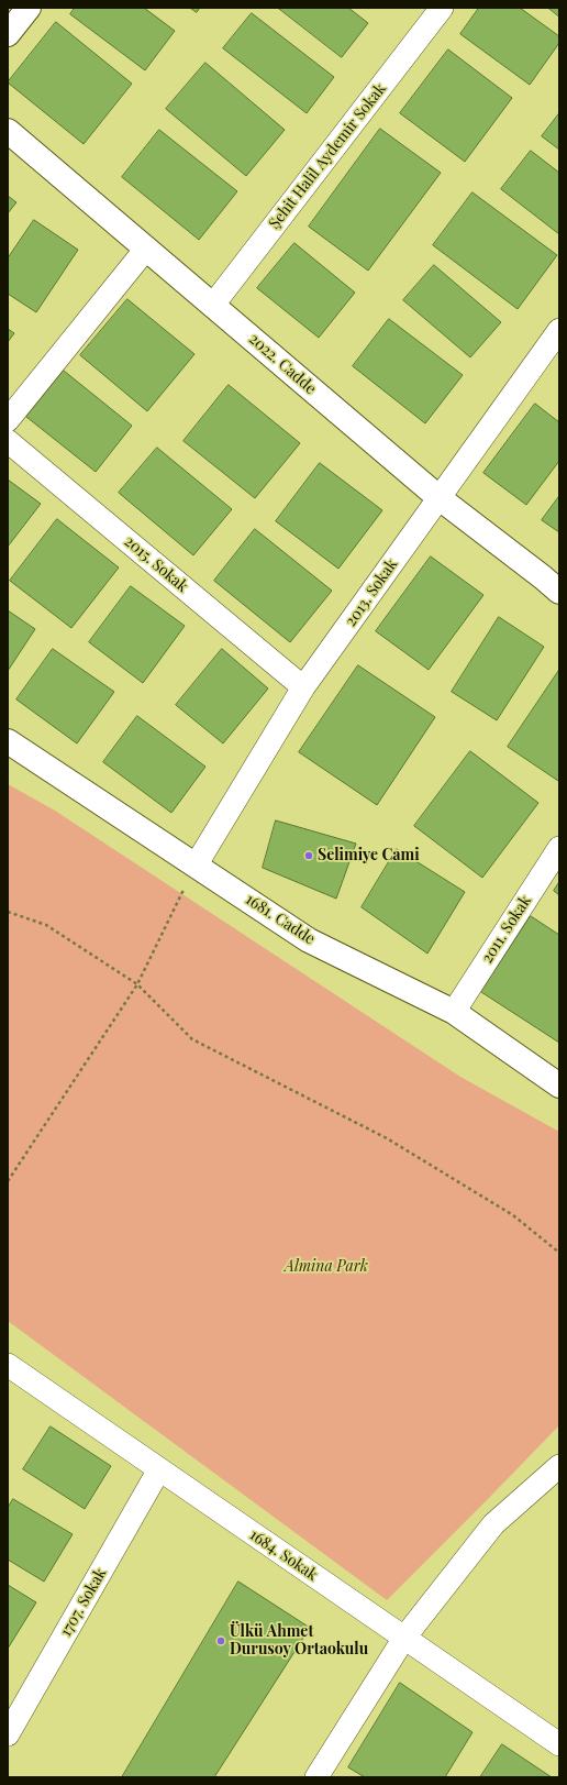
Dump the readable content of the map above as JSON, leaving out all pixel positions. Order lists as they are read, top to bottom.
{
  "streets": {
    "street": [
      "Şehit Halil Aydemir Sokak",
      "2022. Cadde",
      "2015. Sokak",
      "2013. Sokak",
      "1681. Cadde",
      "2011. Sokak",
      "1684. Sokak",
      "1707. Sokak"
    ]
  },
  "crossings": [
    ["Şehit Halil Aydemir Sokak", "2022. Cadde"],
    ["2022. Cadde", "2013. Sokak"],
    ["2015. Sokak", "2013. Sokak"],
    ["2013. Sokak", "1681. Cadde"],
    ["1681. Cadde", "2011. Sokak"],
    ["1684. Sokak", "1707. Sokak"]
  ],
  "parks": ["Almina Park"],
  "places": ["Selimiye Cami", "Ülkü Ahmet Durusoy Ortaokulu"]
}
